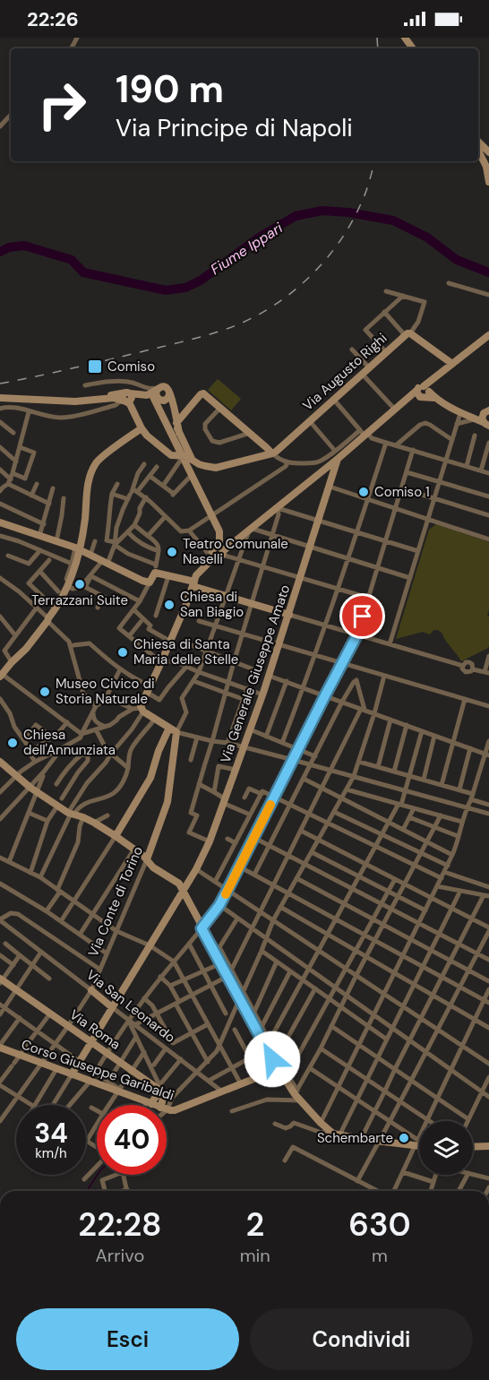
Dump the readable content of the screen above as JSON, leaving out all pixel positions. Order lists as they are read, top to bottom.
{
  "streets": {
    "street": [
      "Via Augusto Righi",
      "Via Generale Giuseppe Amato",
      "Via Conte di Torino",
      "Via San Leonardo",
      "Via Roma",
      "Corso Giuseppe Garibaldi"
    ]
  },
  "crossings": [
    ["Via Generale Giuseppe Amato", "Via San Leonardo"],
    ["Via Generale Giuseppe Amato", "Via Roma"],
    ["Via Generale Giuseppe Amato", "Corso Giuseppe Garibaldi"],
    ["Via Conte di Torino", "Via San Leonardo"],
    ["Via Conte di Torino", "Via Roma"],
    ["Via Conte di Torino", "Corso Giuseppe Garibaldi"],
    ["Via San Leonardo", "Corso Giuseppe Garibaldi"]
  ],
  "water": ["Fiume Ippari"],
  "places": {
    "transit": ["Comiso"],
    "other": [
      "Comiso 1",
      "Teatro Comunale Naselli",
      "Terrazzani Suite",
      "Chiesa di San Biagio",
      "Chiesa di Santa Maria delle Stelle",
      "Museo Civico di Storia Naturale",
      "Chiesa dell'Annunziata",
      "Schembarte"
    ]
  },
  "page": {
    "status": "22:26",
    "turn": ["190 m", "Via Principe di Napoli"],
    "speed": "34 km/h",
    "limit": "40",
    "eta": [
      "22:28",
      "Arrivo",
      "2",
      "min",
      "630",
      "m"
    ],
    "buttons": ["Esci", "Condividi"]
  }
}
